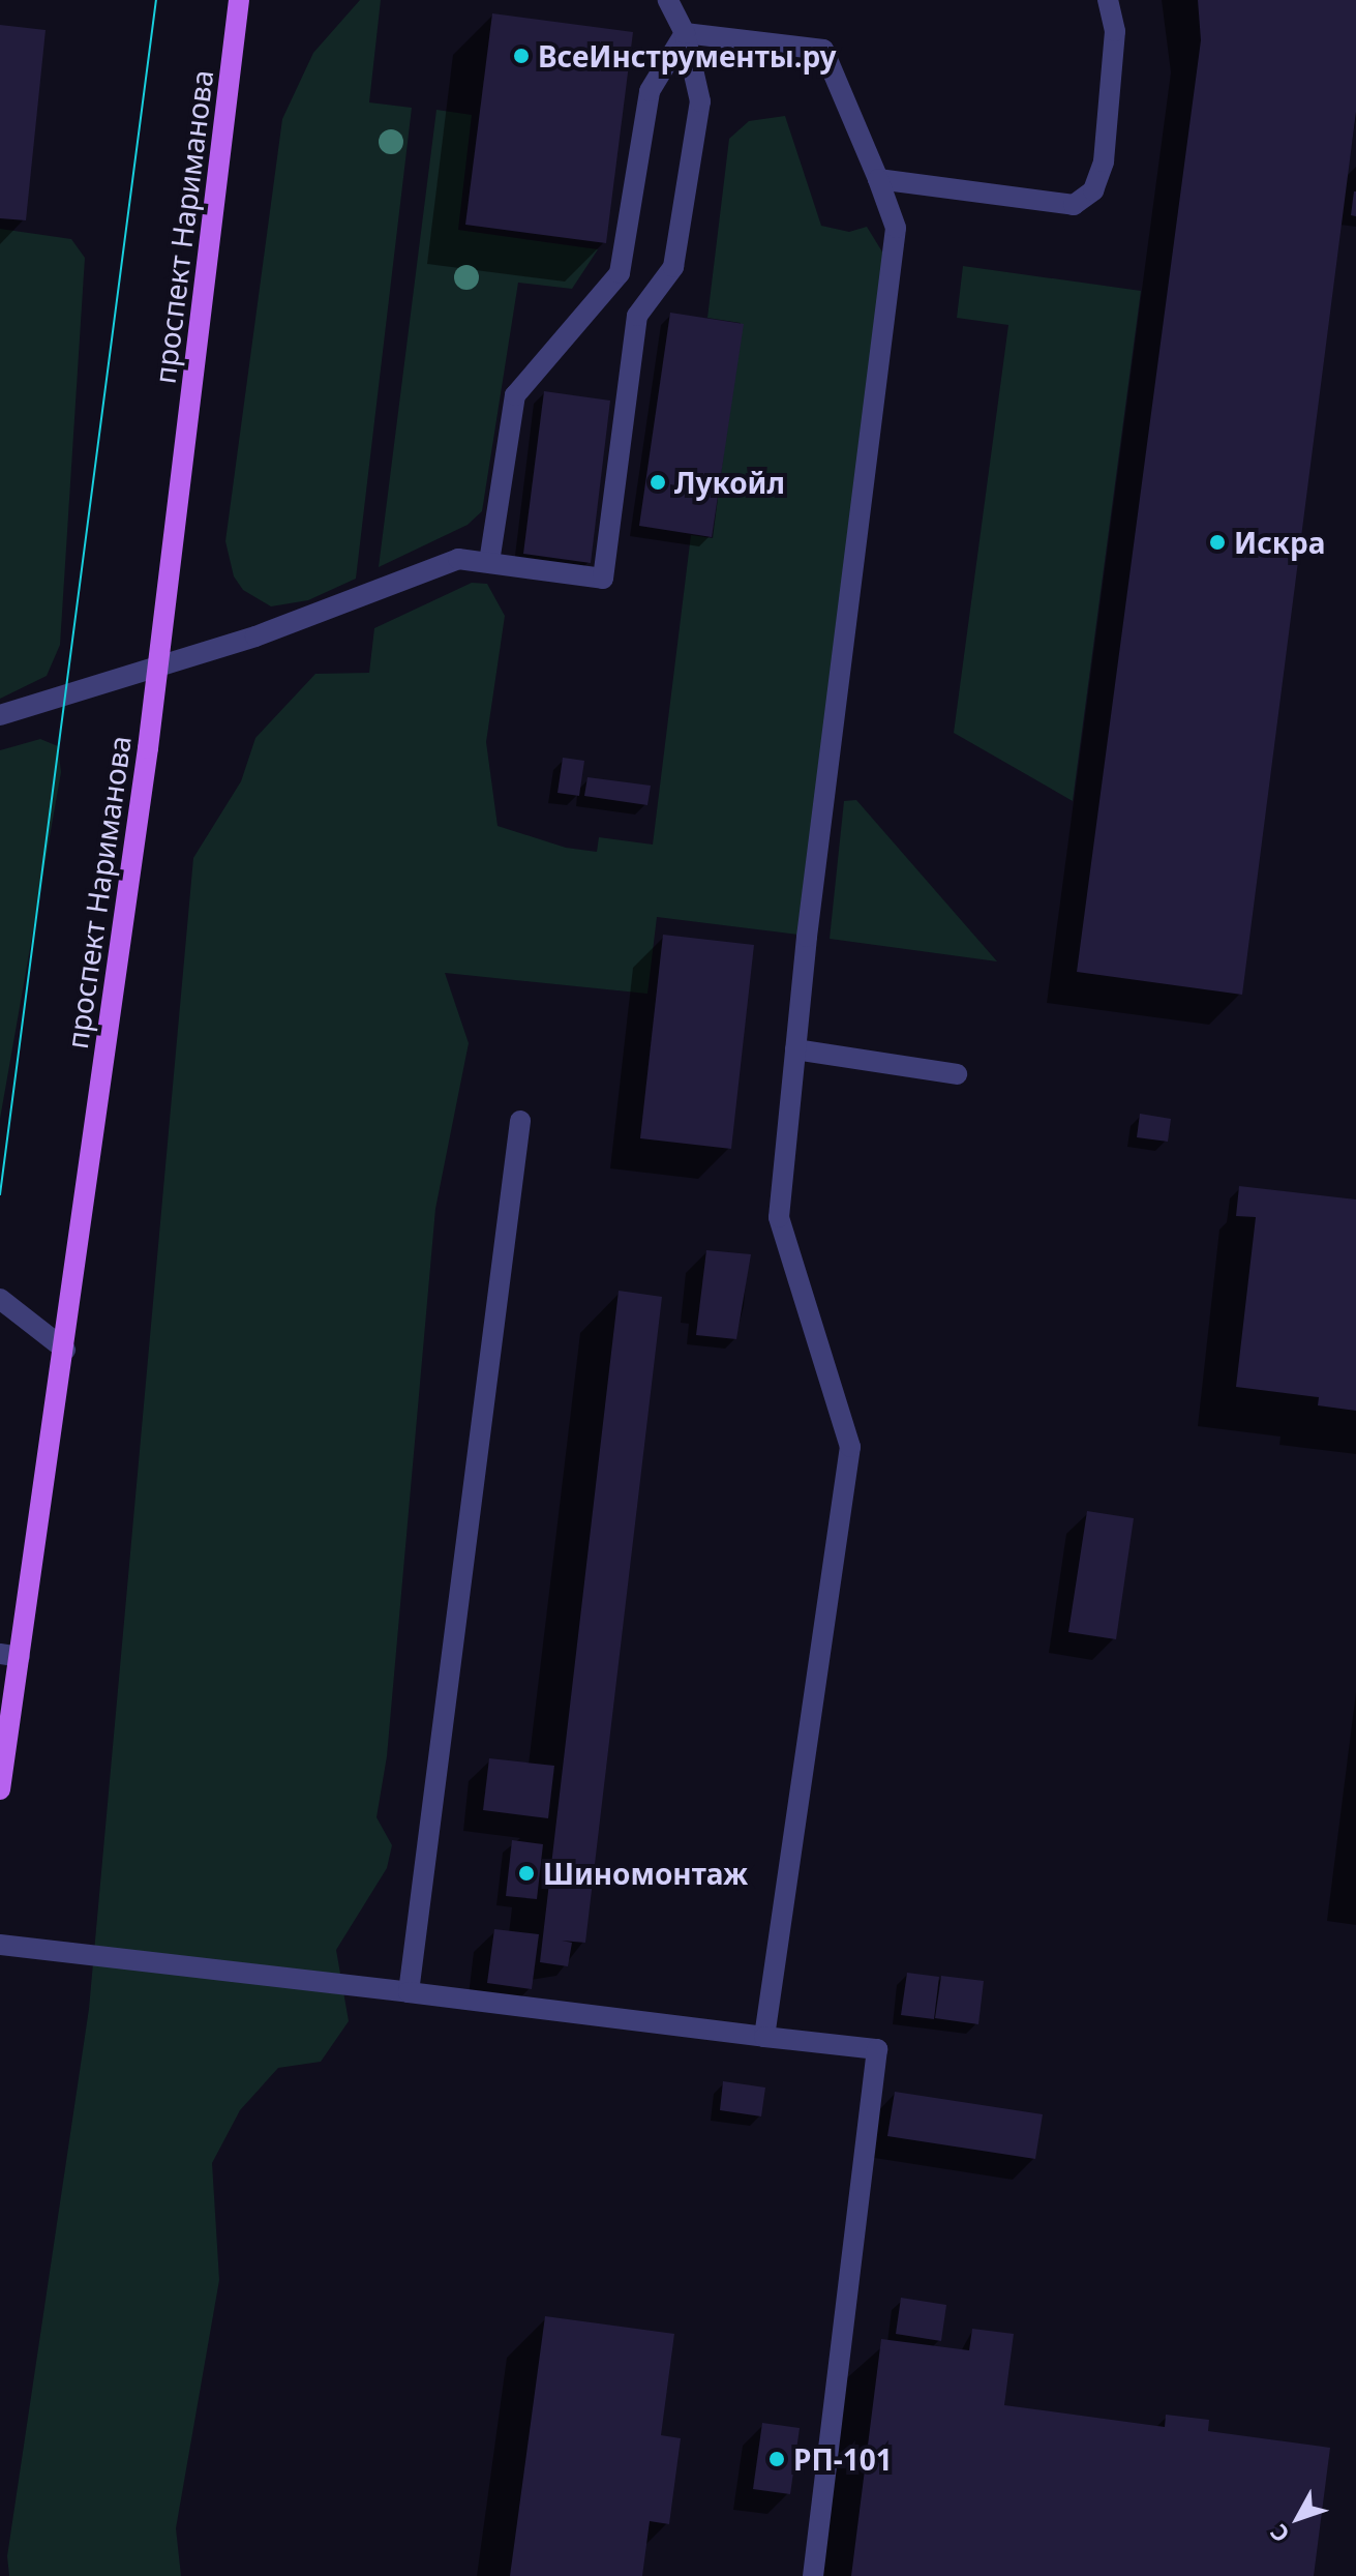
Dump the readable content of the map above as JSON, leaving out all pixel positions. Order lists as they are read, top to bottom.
{
  "streets": {
    "main road": ["проспект Нариманова"]
  },
  "places": [
    "ВсеИнструменты.ру",
    "Лукойл",
    "Искра",
    "Шиномонтаж",
    "РП-101"
  ],
  "north": "bottom left"
}
